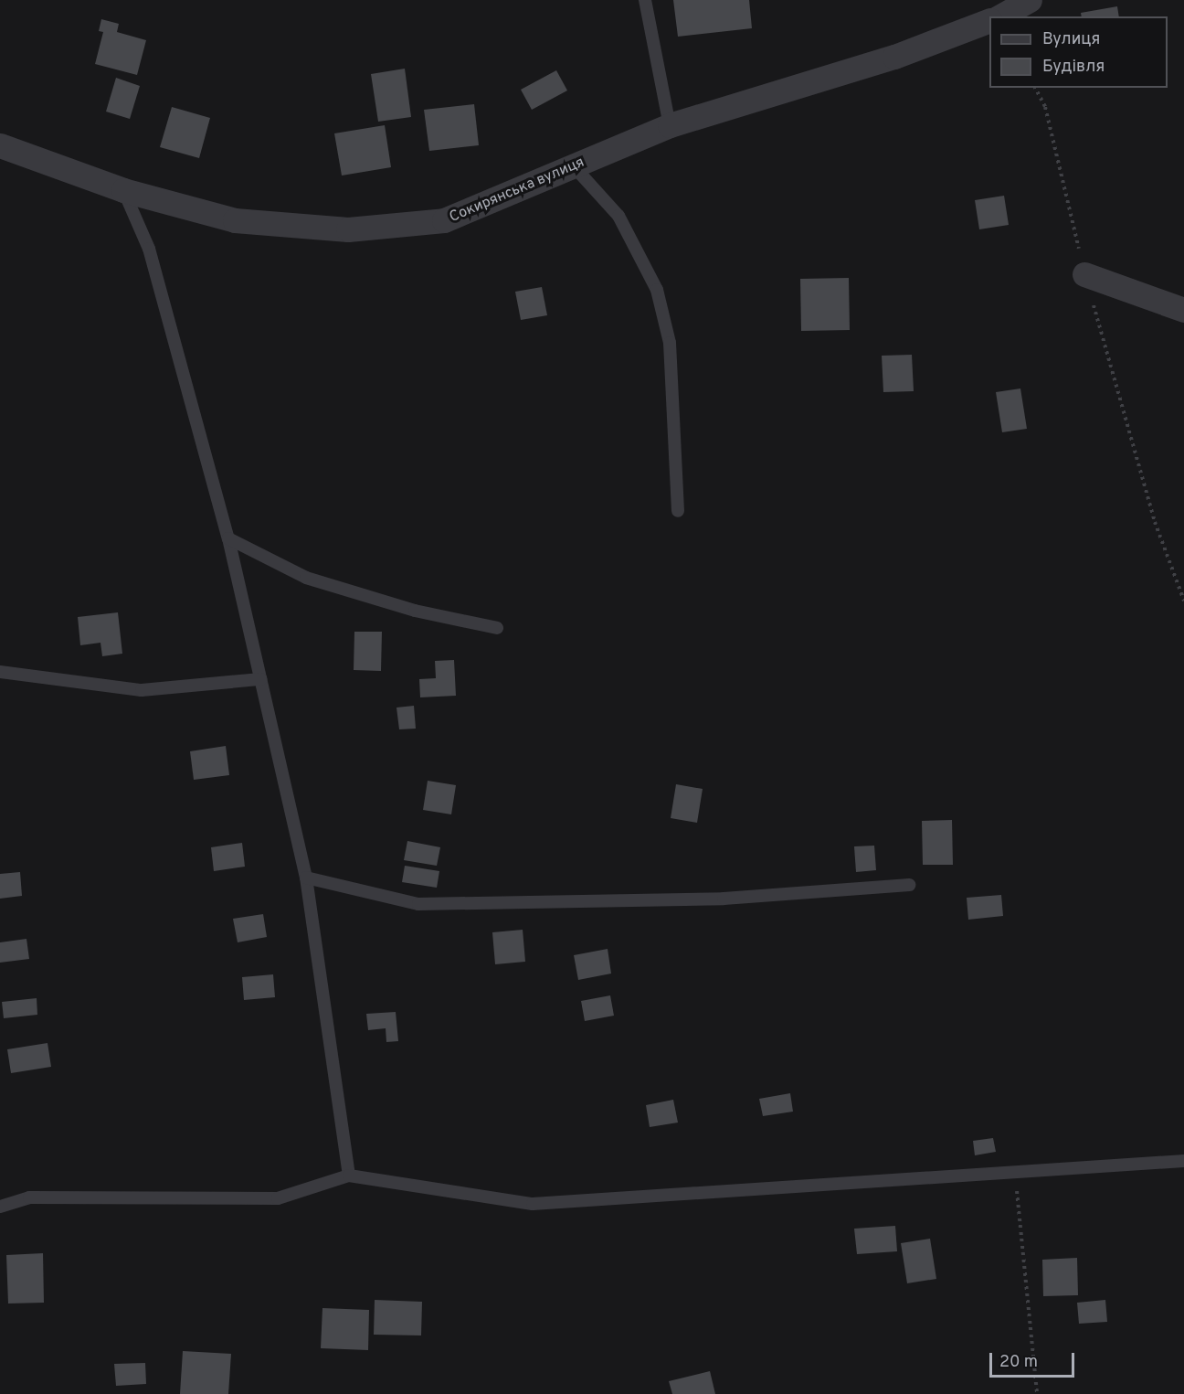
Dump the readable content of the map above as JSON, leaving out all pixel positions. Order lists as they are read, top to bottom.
{
  "streets": {
    "street": ["Сокирянська вулиця"]
  },
  "legend": ["Вулиця", "Будівля"],
  "scale_bar": "20 m"
}
